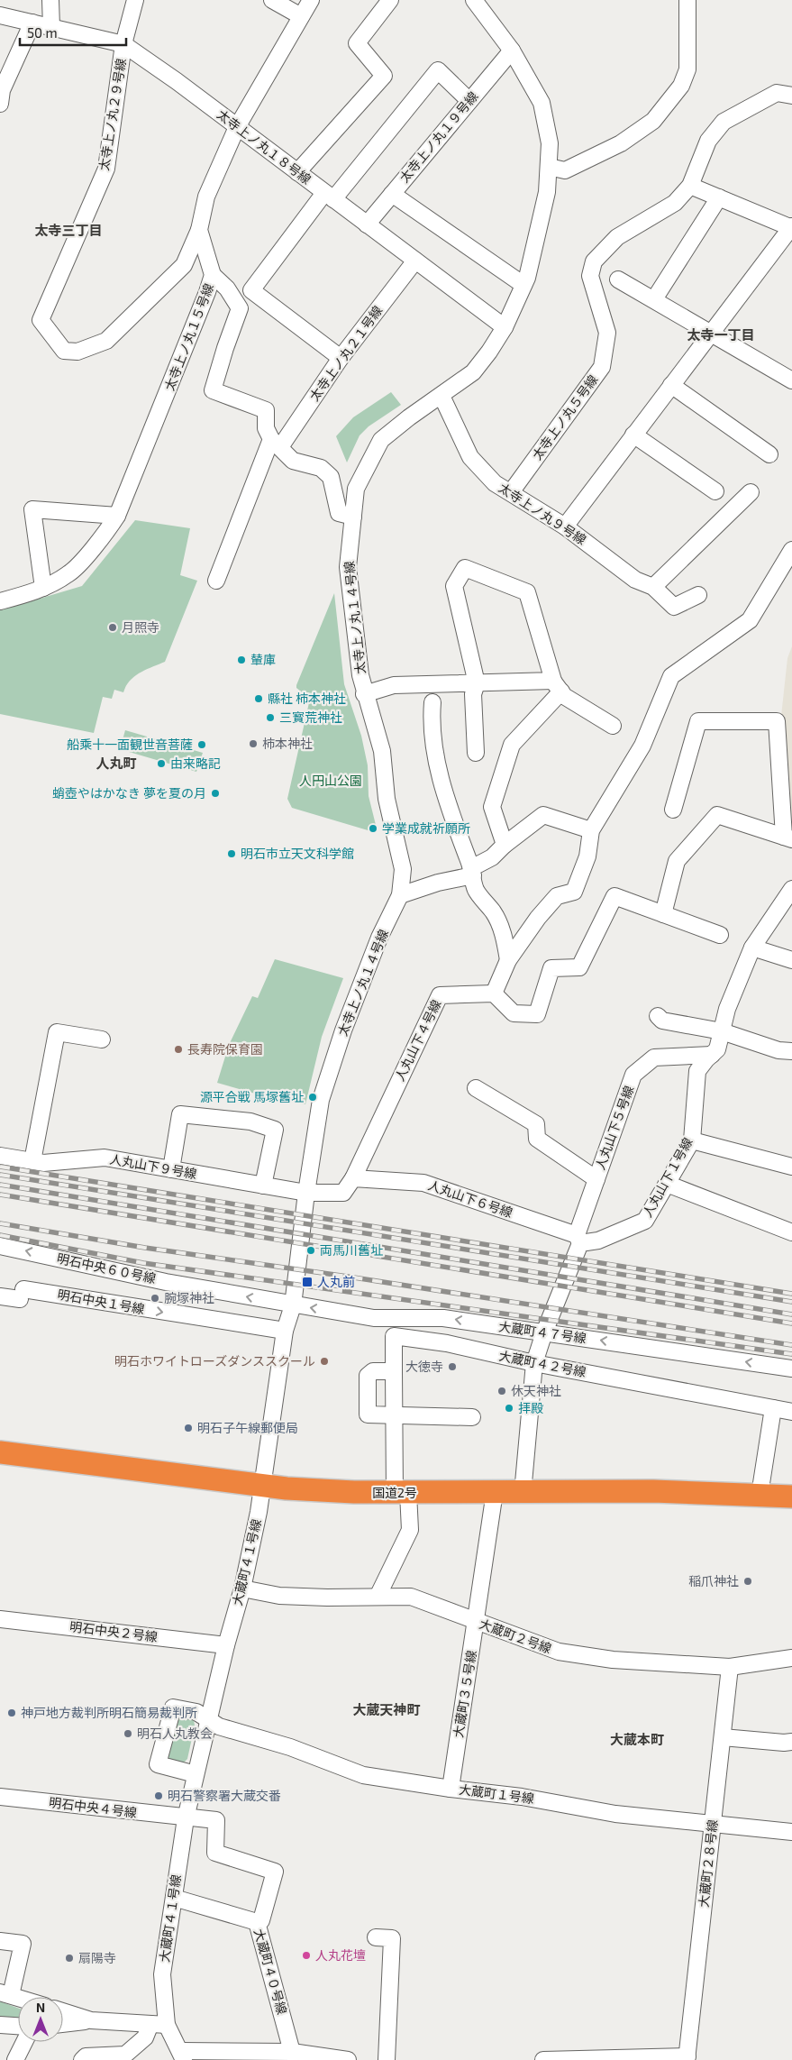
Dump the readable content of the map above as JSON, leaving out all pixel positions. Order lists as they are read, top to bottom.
{
  "streets": {
    "highway": ["国道2号"],
    "street": [
      "太寺上ノ丸２９号線",
      "太寺上ノ丸１９号線",
      "太寺上ノ丸１８号線",
      "太寺上ノ丸１５号線",
      "太寺上ノ丸２１号線",
      "太寺上ノ丸５号線",
      "太寺上ノ丸９号線",
      "太寺上ノ丸１４号線",
      "人丸山下４号線",
      "人丸山下５号線",
      "人丸山下９号線",
      "人丸山下１号線",
      "人丸山下６号線",
      "明石中央６０号線",
      "明石中央１号線",
      "大蔵町４７号線",
      "大蔵町４２号線",
      "大蔵町４１号線",
      "明石中央２号線",
      "大蔵町２号線",
      "大蔵町３５号線",
      "大蔵町１号線",
      "明石中央４号線",
      "大蔵町２８号線",
      "大蔵町４０号線"
    ]
  },
  "crossings": [
    ["太寺上ノ丸２９号線", "太寺上ノ丸１８号線"],
    ["太寺上ノ丸２９号線", "太寺上ノ丸１５号線"],
    ["太寺上ノ丸１９号線", "太寺上ノ丸１８号線"],
    ["太寺上ノ丸１９号線", "太寺上ノ丸１４号線"],
    ["太寺上ノ丸１８号線", "太寺上ノ丸１５号線"],
    ["太寺上ノ丸１８号線", "太寺上ノ丸２１号線"],
    ["太寺上ノ丸１８号線", "太寺上ノ丸１４号線"],
    ["太寺上ノ丸５号線", "太寺上ノ丸９号線"],
    ["太寺上ノ丸９号線", "太寺上ノ丸１４号線"],
    ["太寺上ノ丸１４号線", "人丸山下９号線"],
    ["太寺上ノ丸１４号線", "明石中央６０号線"],
    ["太寺上ノ丸１４号線", "明石中央１号線"],
    ["太寺上ノ丸１４号線", "大蔵町４７号線"],
    ["太寺上ノ丸１４号線", "大蔵町４１号線"],
    ["人丸山下４号線", "人丸山下６号線"],
    ["人丸山下５号線", "人丸山下１号線"],
    ["人丸山下５号線", "人丸山下６号線"],
    ["人丸山下１号線", "人丸山下６号線"],
    ["明石中央６０号線", "大蔵町４７号線"],
    ["明石中央１号線", "大蔵町４１号線"],
    ["国道2号", "大蔵町４１号線"],
    ["国道2号", "大蔵町３５号線"],
    ["大蔵町４１号線", "明石中央２号線"],
    ["大蔵町４１号線", "大蔵町２号線"],
    ["大蔵町４１号線", "大蔵町１号線"],
    ["大蔵町４１号線", "明石中央４号線"],
    ["大蔵町４１号線", "大蔵町４０号線"],
    ["大蔵町２号線", "大蔵町３５号線"],
    ["大蔵町２号線", "大蔵町２８号線"],
    ["大蔵町３５号線", "大蔵町１号線"],
    ["大蔵町１号線", "大蔵町２８号線"],
    ["明石中央４号線", "大蔵町４０号線"]
  ],
  "one_way": ["明石中央６０号線", "明石中央１号線", "大蔵町４７号線"],
  "districts": [
    "太寺三丁目",
    "太寺一丁目",
    "人丸町",
    "大蔵天神町",
    "大蔵本町"
  ],
  "parks": ["人円山公園"],
  "places": {
    "other": [
      "月照寺",
      "輦庫",
      "縣社 柿本神社",
      "三寳荒神社",
      "柿本神社",
      "船乘十一面観世音菩薩",
      "由来略記",
      "蛸壺やはかなき 夢を夏の月",
      "学業成就祈願所",
      "明石市立天文科学館",
      "長寿院保育園",
      "源平合戦 馬塚舊址",
      "両馬川舊址",
      "腕塚神社",
      "明石ホワイトローズダンススクール",
      "大徳寺",
      "休天神社",
      "拝殿",
      "明石子午線郵便局",
      "稲爪神社",
      "神戸地方裁判所明石簡易裁判所",
      "明石人丸教会",
      "明石警察署大蔵交番",
      "人丸花壇",
      "扇陽寺"
    ],
    "transit": ["人丸前"]
  },
  "scale_bar": "50 m",
  "north": "top"
}
